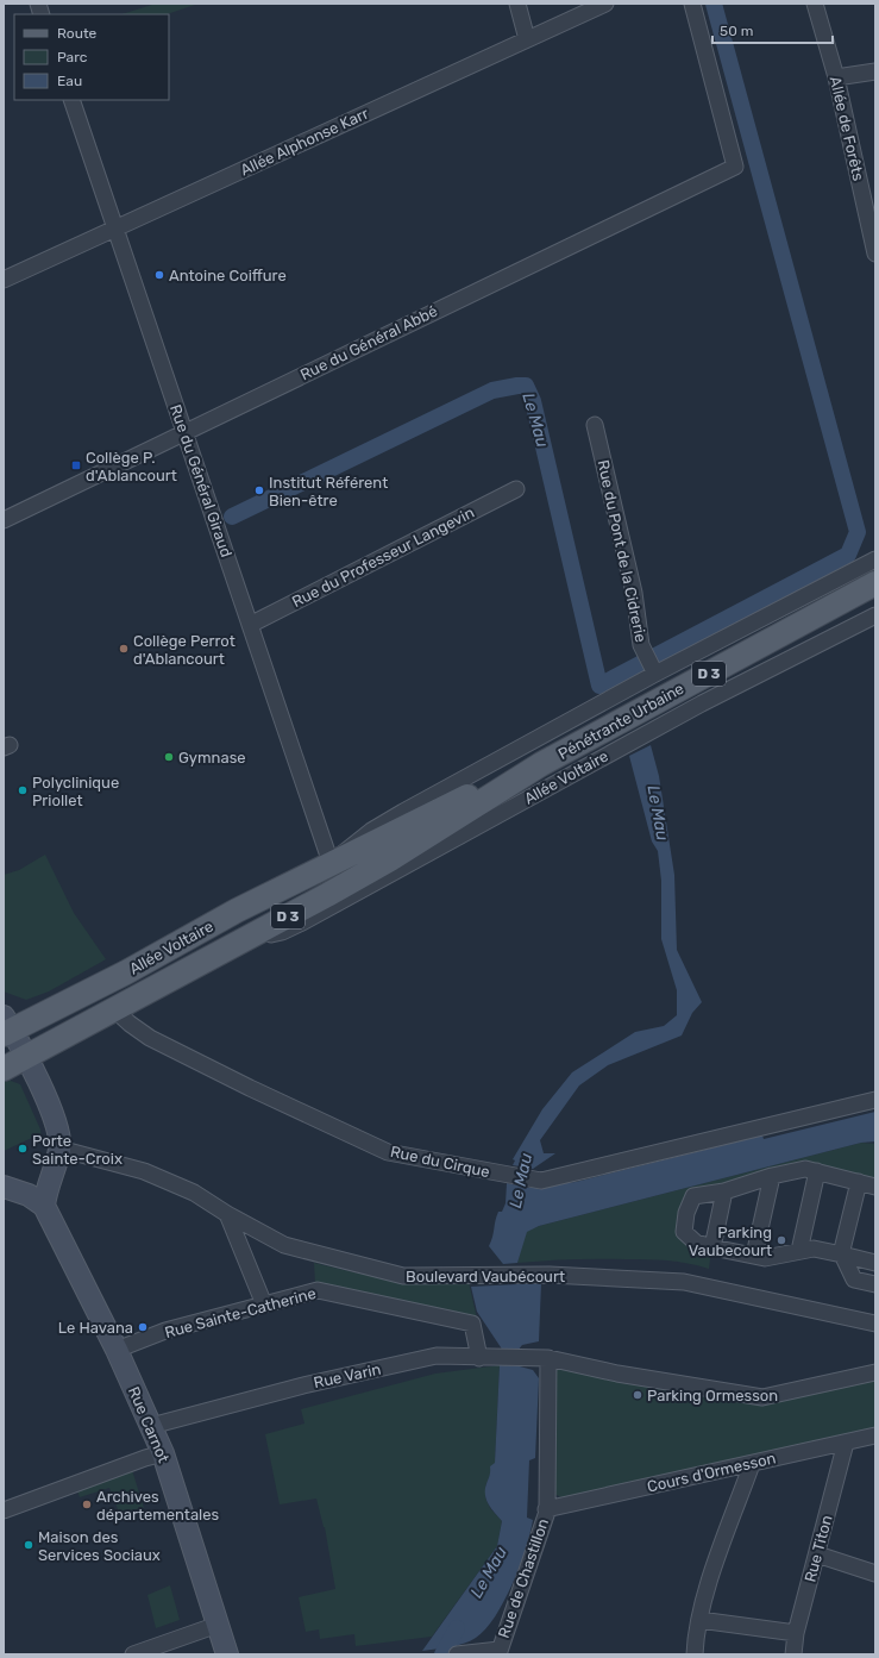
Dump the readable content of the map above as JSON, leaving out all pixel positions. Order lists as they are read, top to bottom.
{
  "streets": {
    "main road": [
      "D 3",
      "Pénétrante Urbaine",
      "Allée Voltaire",
      "Rue Carnot"
    ],
    "street": [
      "Allée de Forêts",
      "Allée Alphonse Karr",
      "Rue du Général Abbé",
      "Rue du Général Giraud",
      "Rue du Pont de la Cidrerie",
      "Rue du Professeur Langevin",
      "Rue du Cirque",
      "Boulevard Vaubécourt",
      "Rue Sainte-Catherine",
      "Rue Varin",
      "Cours d'Ormesson",
      "Rue Titon",
      "Rue de Chastillon"
    ]
  },
  "crossings": [
    ["Allée Alphonse Karr", "Rue du Général Giraud"],
    ["Rue du Général Abbé", "Rue du Général Giraud"],
    ["Rue du Général Giraud", "Rue du Professeur Langevin"],
    ["Rue du Général Giraud", "Allée Voltaire"],
    ["Rue du Pont de la Cidrerie", "Allée Voltaire"],
    ["D 3", "Allée Voltaire"],
    ["Pénétrante Urbaine", "Allée Voltaire"],
    ["Allée Voltaire", "Rue du Cirque"],
    ["Rue Sainte-Catherine", "Rue Varin"],
    ["Rue Sainte-Catherine", "Rue Carnot"],
    ["Rue Varin", "Rue Carnot"],
    ["Rue Varin", "Rue de Chastillon"],
    ["Cours d'Ormesson", "Rue Titon"],
    ["Cours d'Ormesson", "Rue de Chastillon"]
  ],
  "water": ["Le Mau"],
  "places": {
    "other": [
      "Antoine Coiffure",
      "Institut Référent Bien-être",
      "Collège Perrot d'Ablancourt",
      "Gymnase",
      "Polyclinique Priollet",
      "Porte Sainte-Croix",
      "Parking Vaubecourt",
      "Le Havana",
      "Parking Ormesson",
      "Archives départementales",
      "Maison des Services Sociaux"
    ],
    "transit": ["Collège P. d'Ablancourt"]
  },
  "legend": ["Route", "Parc", "Eau"],
  "scale_bar": "50 m"
}
